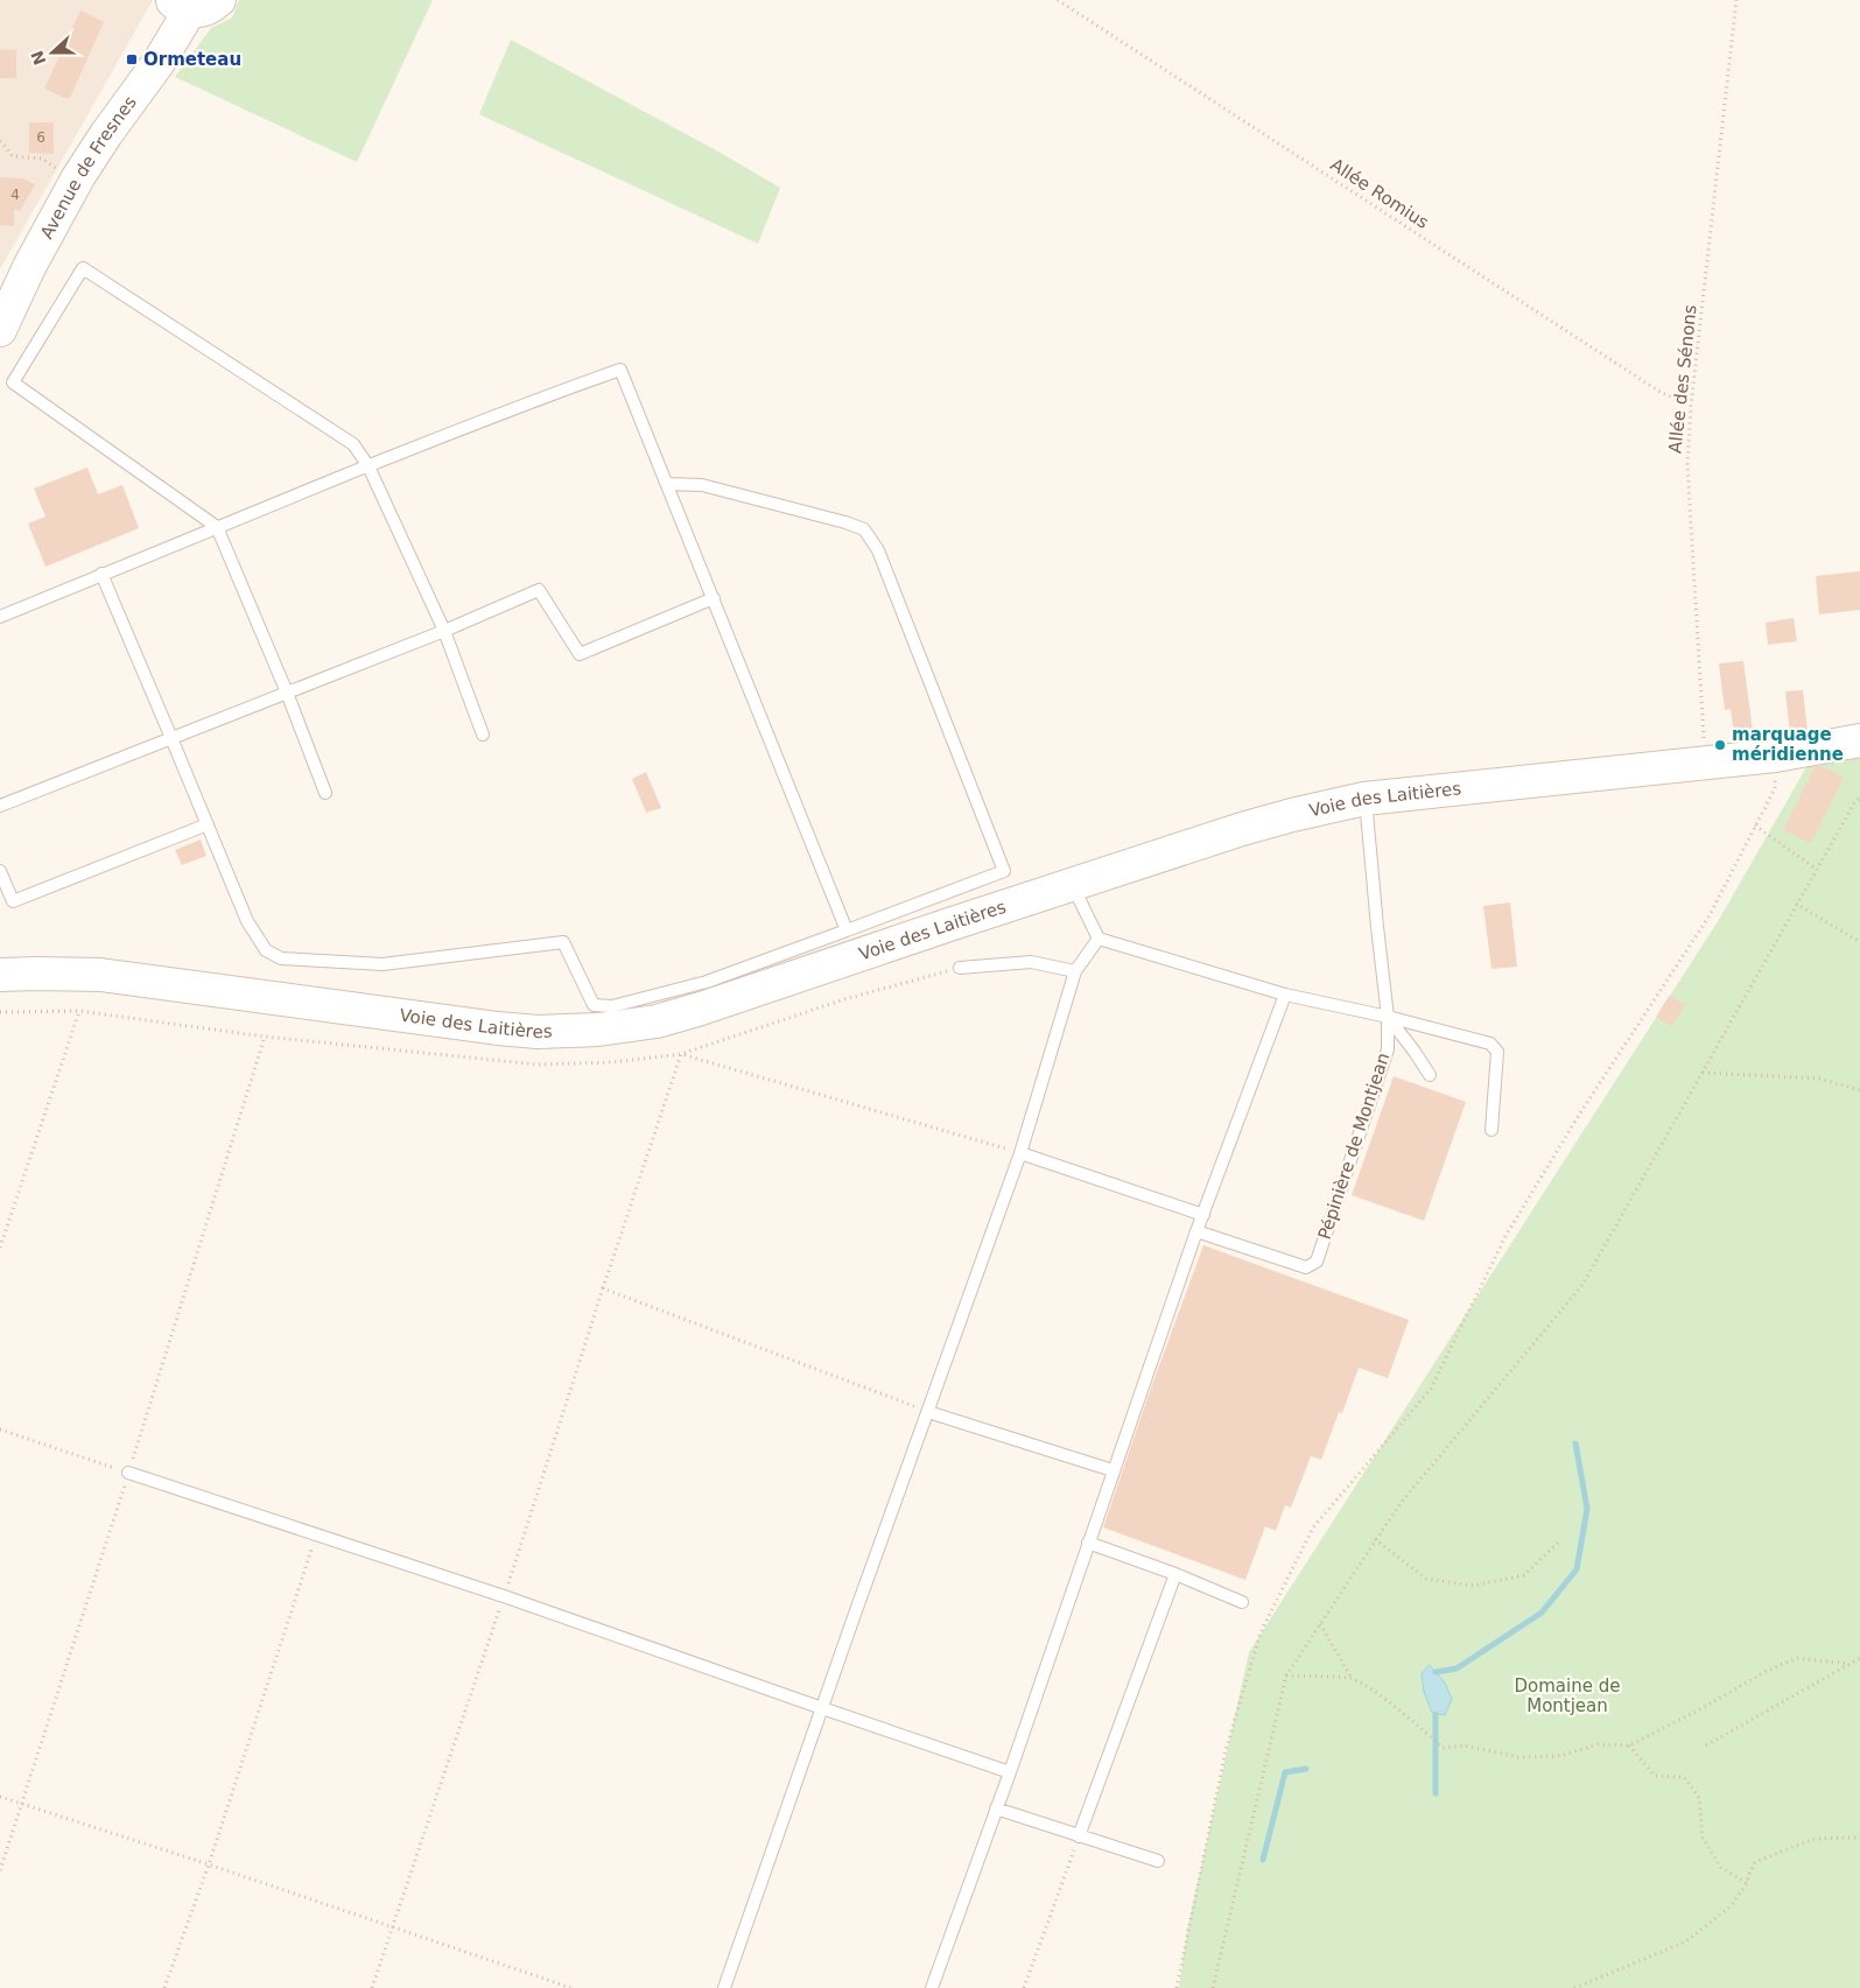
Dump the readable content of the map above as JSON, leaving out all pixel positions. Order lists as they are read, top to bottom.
{
  "streets": {
    "street": ["Avenue de Fresnes", "Voie des Laitières"],
    "lane": ["Pépinière de Montjean"],
    "path": ["Allée Romius", "Allée des Sénons"]
  },
  "crossings": [
    ["Allée Romius", "Allée des Sénons"],
    ["Allée des Sénons", "Voie des Laitières"],
    ["Voie des Laitières", "Pépinière de Montjean"]
  ],
  "parks": ["Domaine de Montjean"],
  "places": {
    "transit": ["Ormeteau"],
    "other": ["marquage méridienne"]
  },
  "house_numbers": ["6", "4"],
  "north": "left"
}
